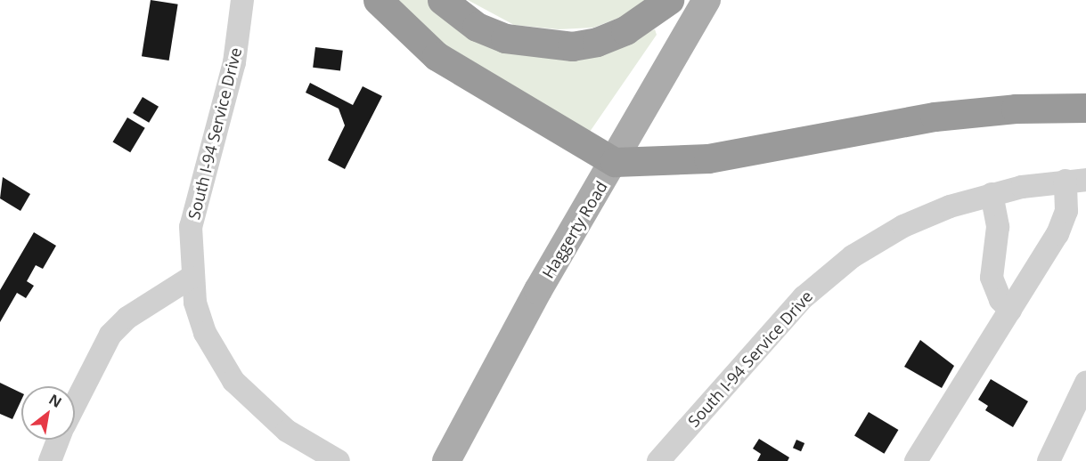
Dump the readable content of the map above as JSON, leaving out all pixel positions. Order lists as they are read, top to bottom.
{
  "streets": {
    "main road": ["Haggerty Road"],
    "street": ["South I-94 Service Drive"]
  },
  "north": "top right"
}
